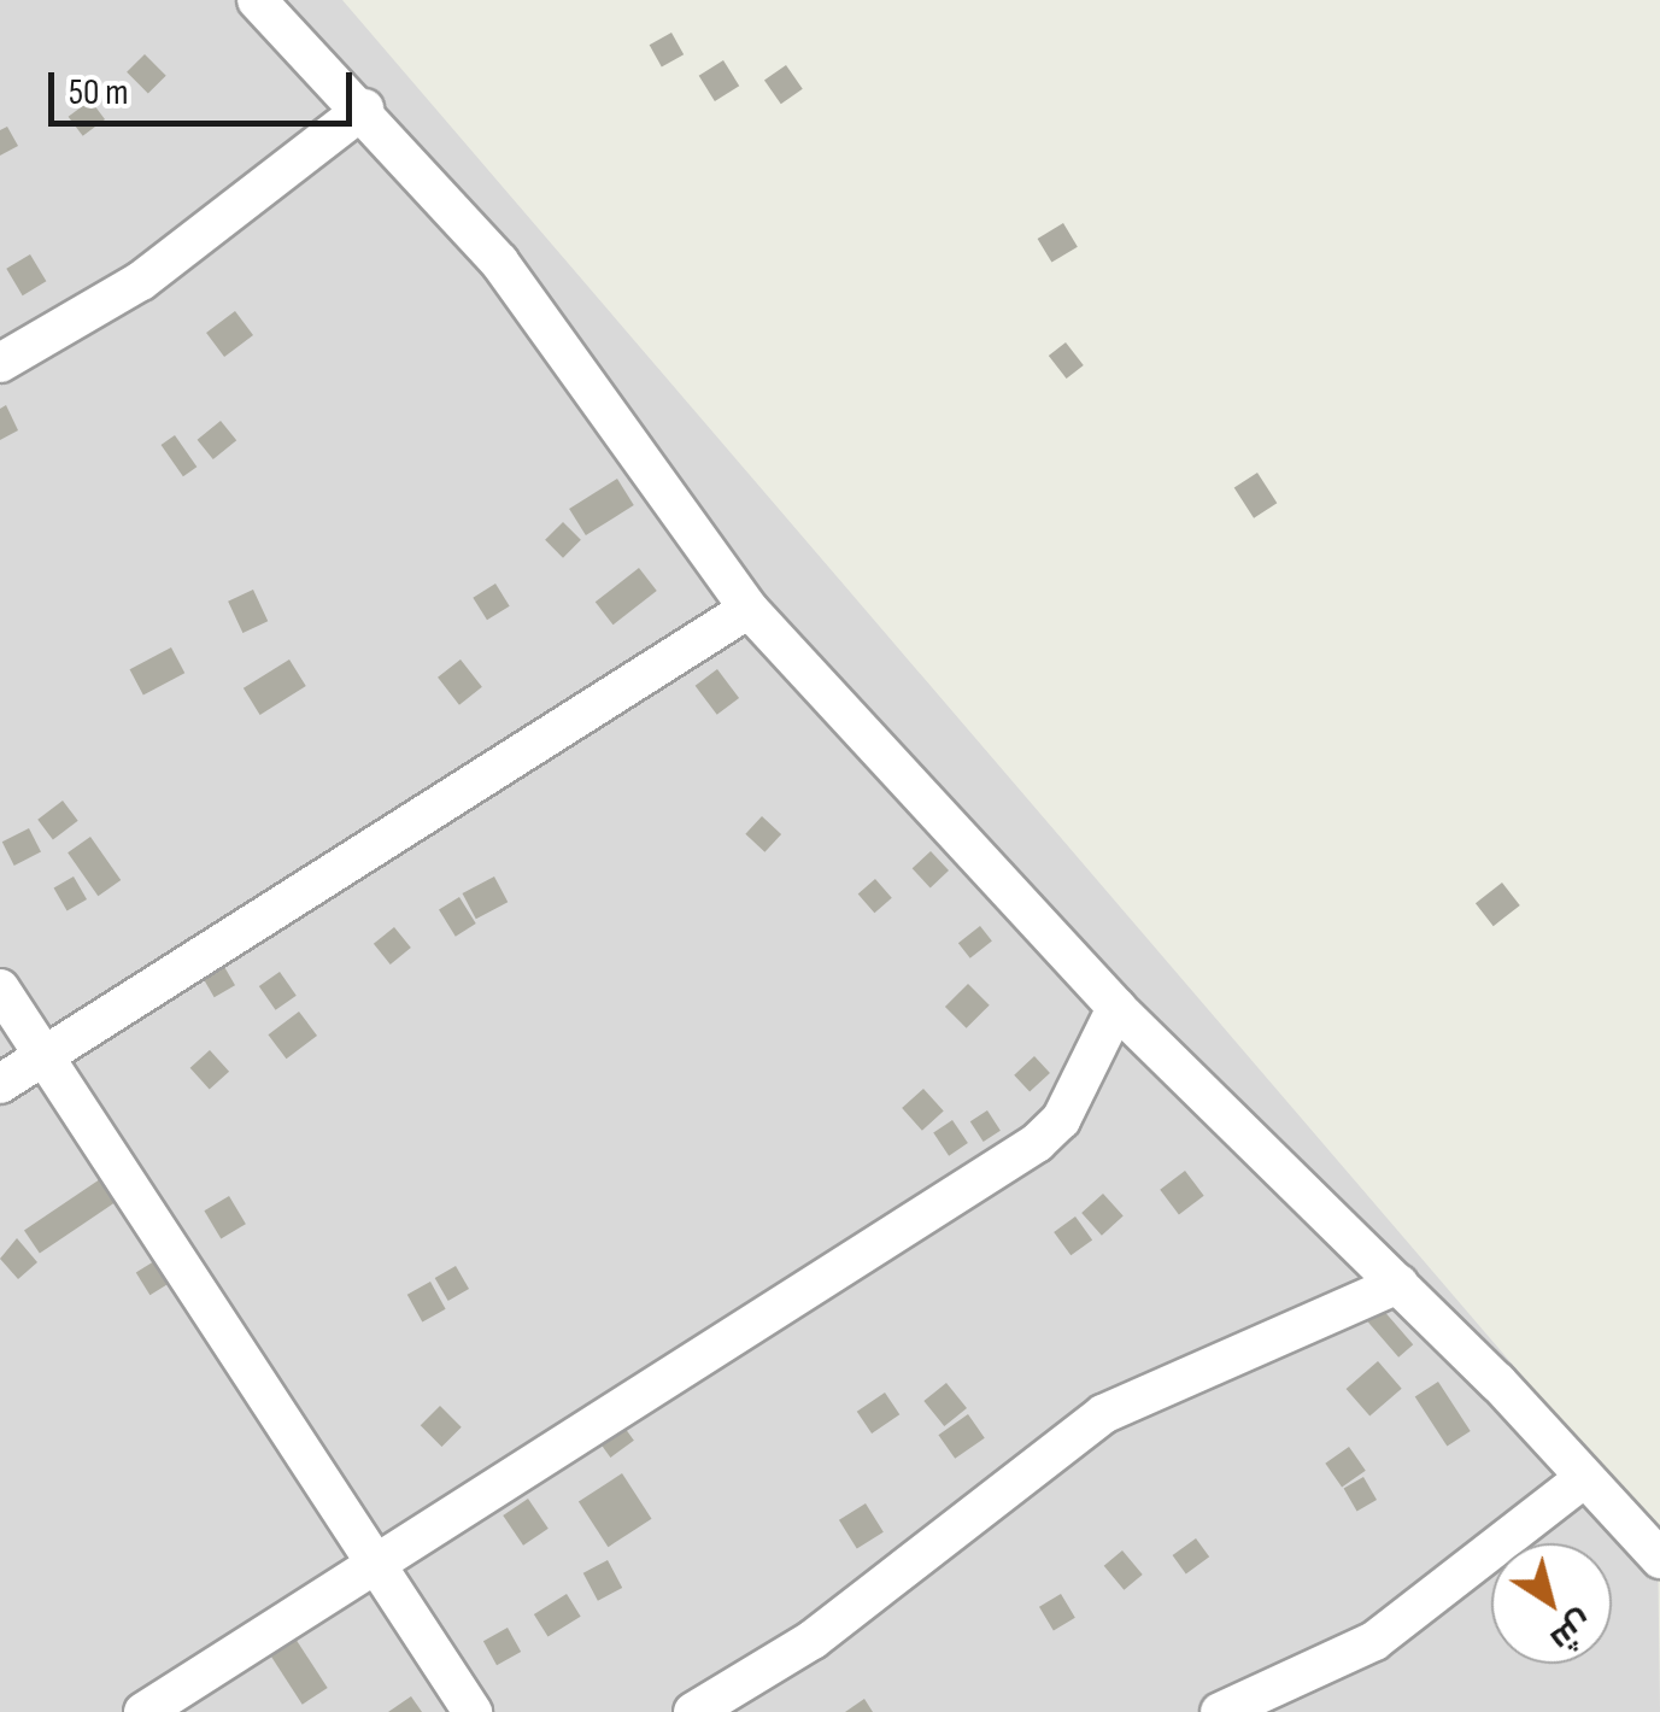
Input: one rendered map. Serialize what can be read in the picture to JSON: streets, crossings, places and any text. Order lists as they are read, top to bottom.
{
  "scale_bar": "50 m",
  "north": "bottom right"
}
